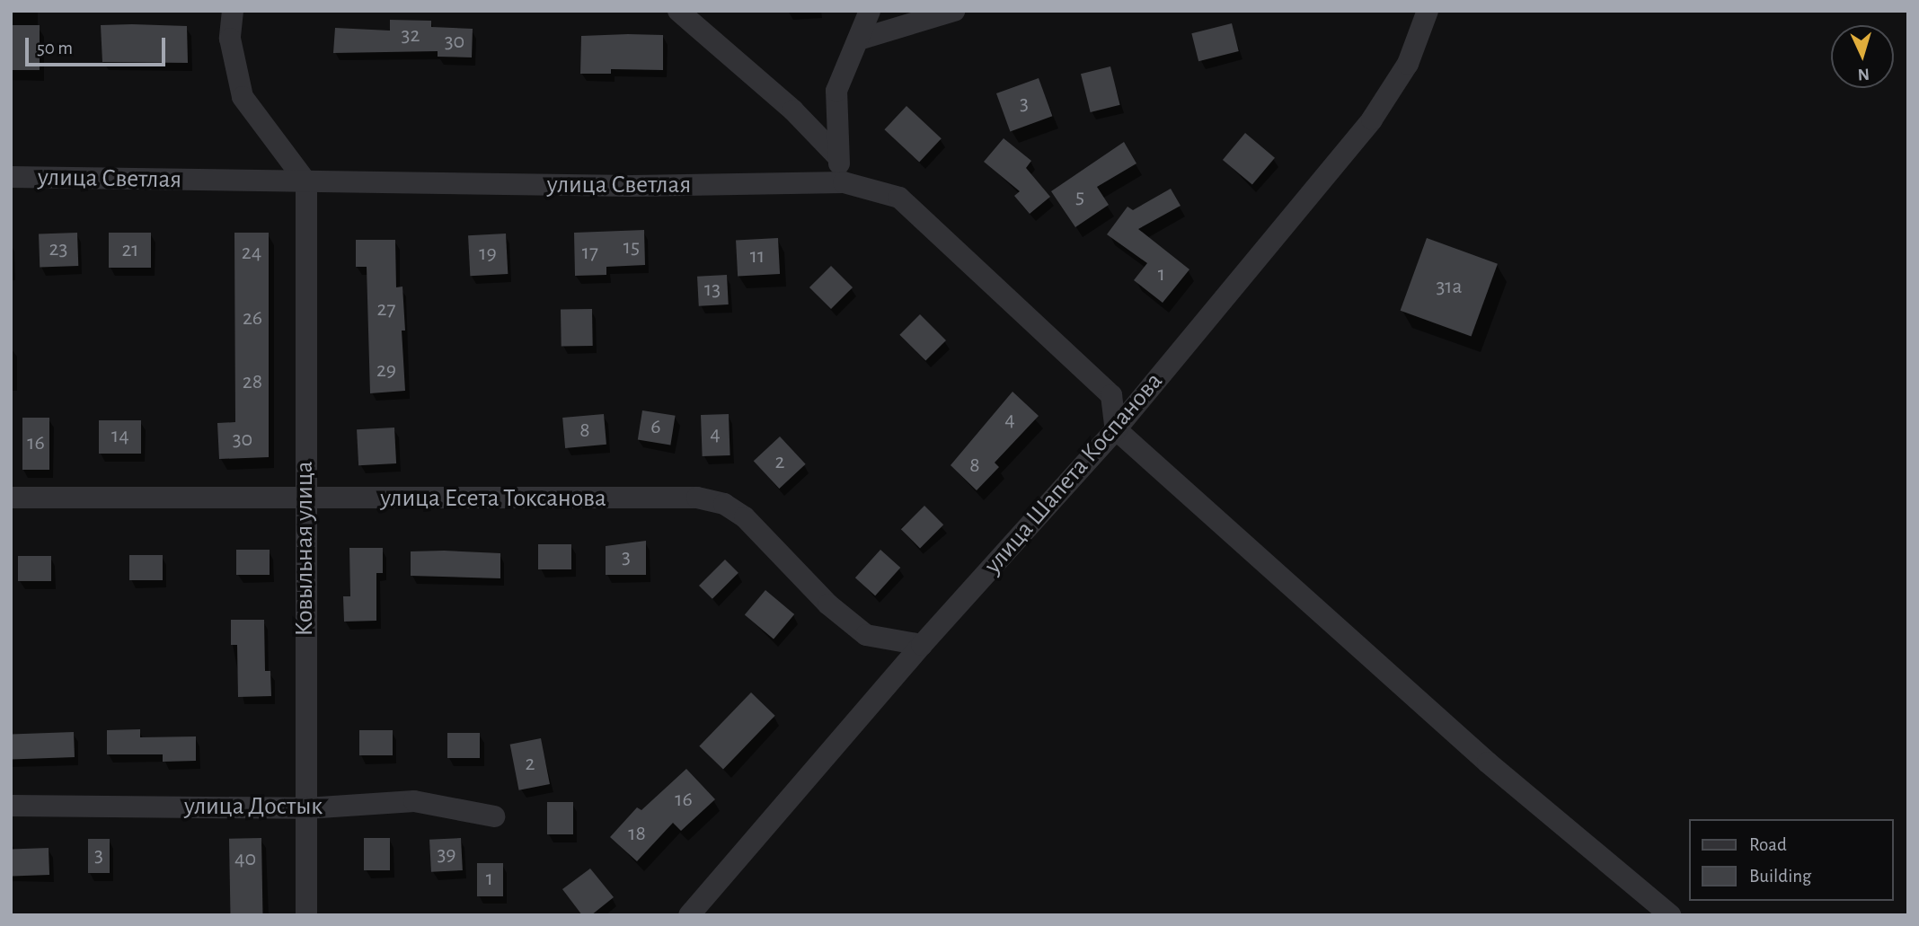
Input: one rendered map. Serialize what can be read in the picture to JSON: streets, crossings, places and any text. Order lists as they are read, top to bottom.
{
  "streets": {
    "street": [
      "улица Светлая",
      "улица Шапета Коспанова",
      "улица Есета Токсанова",
      "Ковыльная улица",
      "улица Достык"
    ]
  },
  "crossings": [
    ["улица Светлая", "улица Шапета Коспанова"],
    ["улица Светлая", "Ковыльная улица"],
    ["улица Шапета Коспанова", "улица Есета Токсанова"],
    ["улица Есета Токсанова", "Ковыльная улица"],
    ["Ковыльная улица", "улица Достык"]
  ],
  "house_numbers": [
    "32",
    "30",
    "3",
    "5",
    "15",
    "23",
    "21",
    "24",
    "17",
    "19",
    "11",
    "1",
    "31а",
    "13",
    "27",
    "26",
    "29",
    "28",
    "4",
    "6",
    "8",
    "4",
    "14",
    "30",
    "16",
    "2",
    "8",
    "3",
    "2",
    "16",
    "18",
    "39",
    "3",
    "40",
    "1"
  ],
  "legend": ["Road", "Building"],
  "scale_bar": "50 m",
  "north": "bottom"
}
